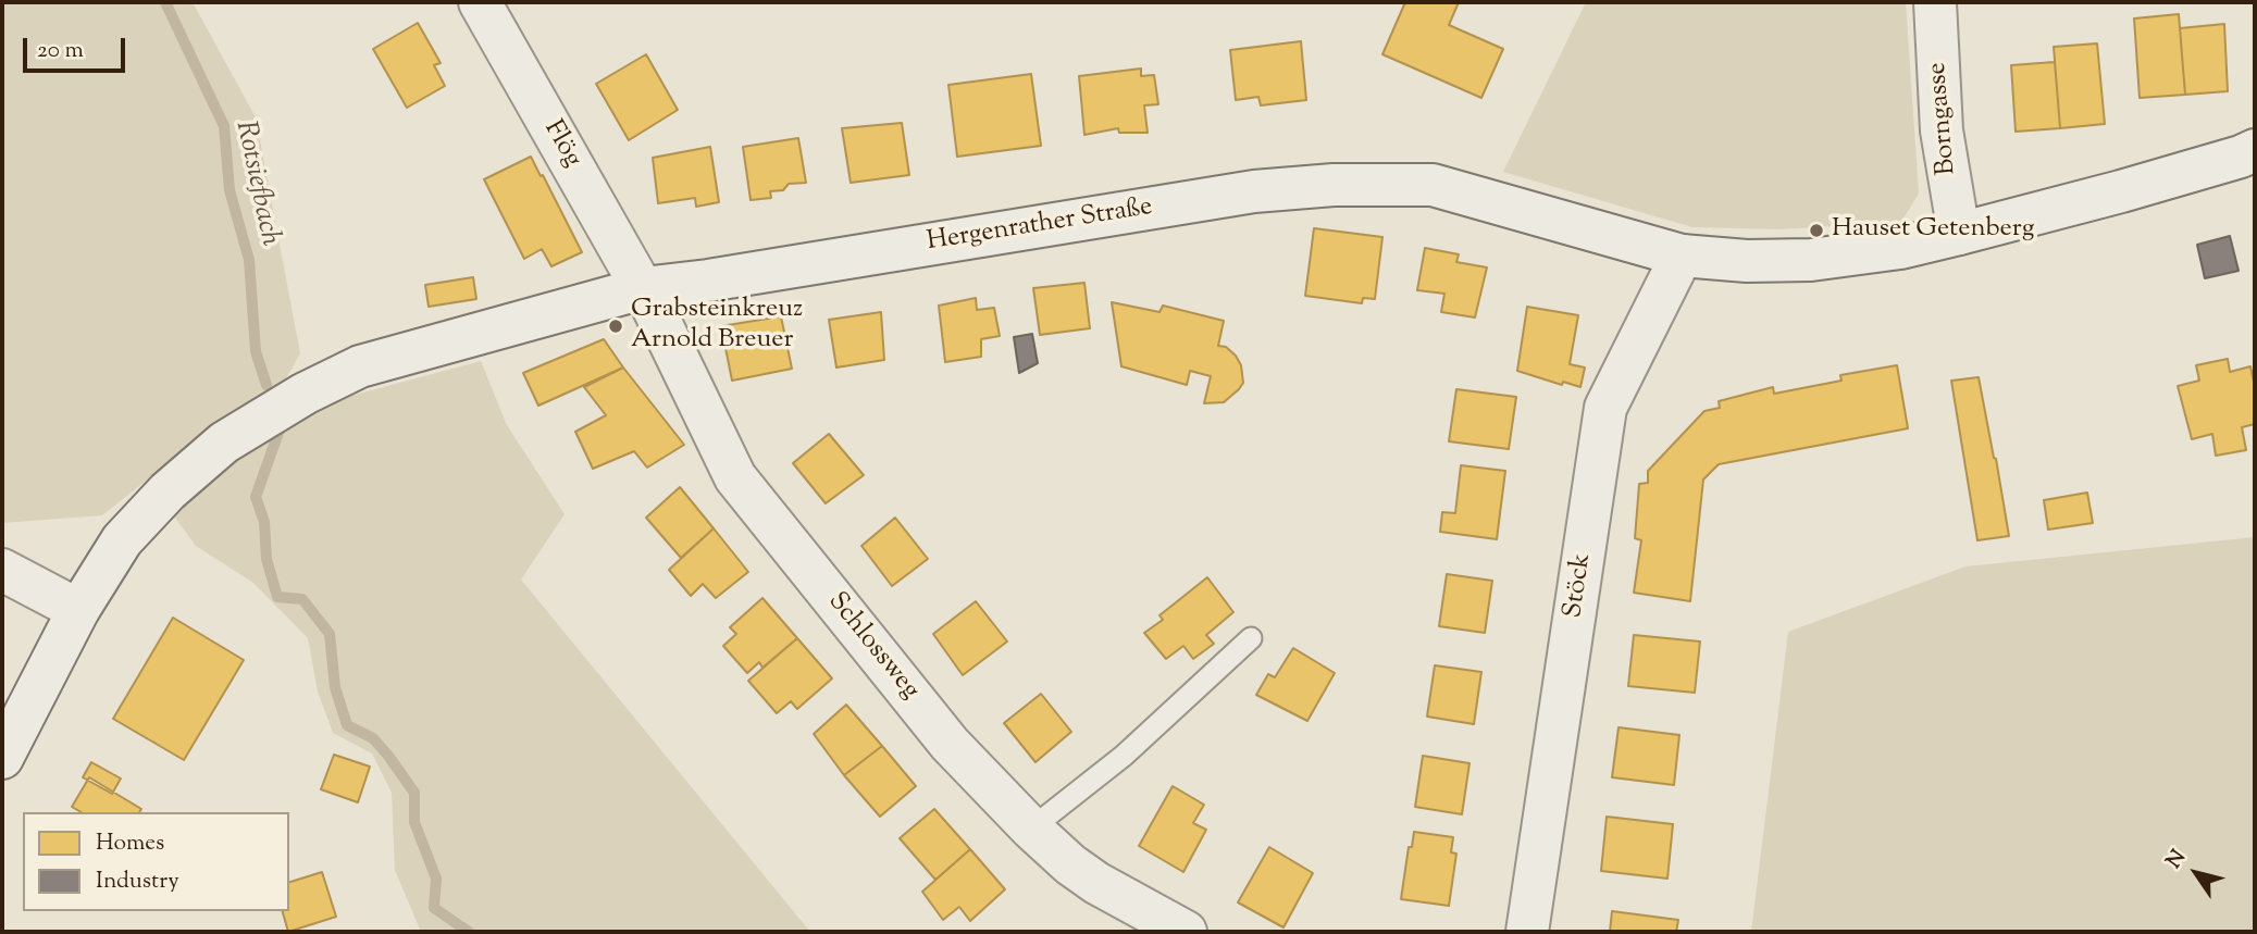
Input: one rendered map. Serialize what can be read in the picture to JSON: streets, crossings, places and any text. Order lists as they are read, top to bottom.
{
  "streets": {
    "street": [
      "Borngasse",
      "Flög",
      "Hergenrather Straße",
      "Stöck",
      "Schlossweg"
    ]
  },
  "crossings": [
    ["Borngasse", "Hergenrather Straße"],
    ["Flög", "Hergenrather Straße"],
    ["Flög", "Schlossweg"],
    ["Hergenrather Straße", "Stöck"],
    ["Hergenrather Straße", "Schlossweg"]
  ],
  "water": ["Rotsiefbach"],
  "places": ["Hauset Getenberg", "Grabsteinkreuz Arnold Breuer"],
  "legend": ["Homes", "Industry"],
  "scale_bar": "20 m",
  "north": "top left"
}
